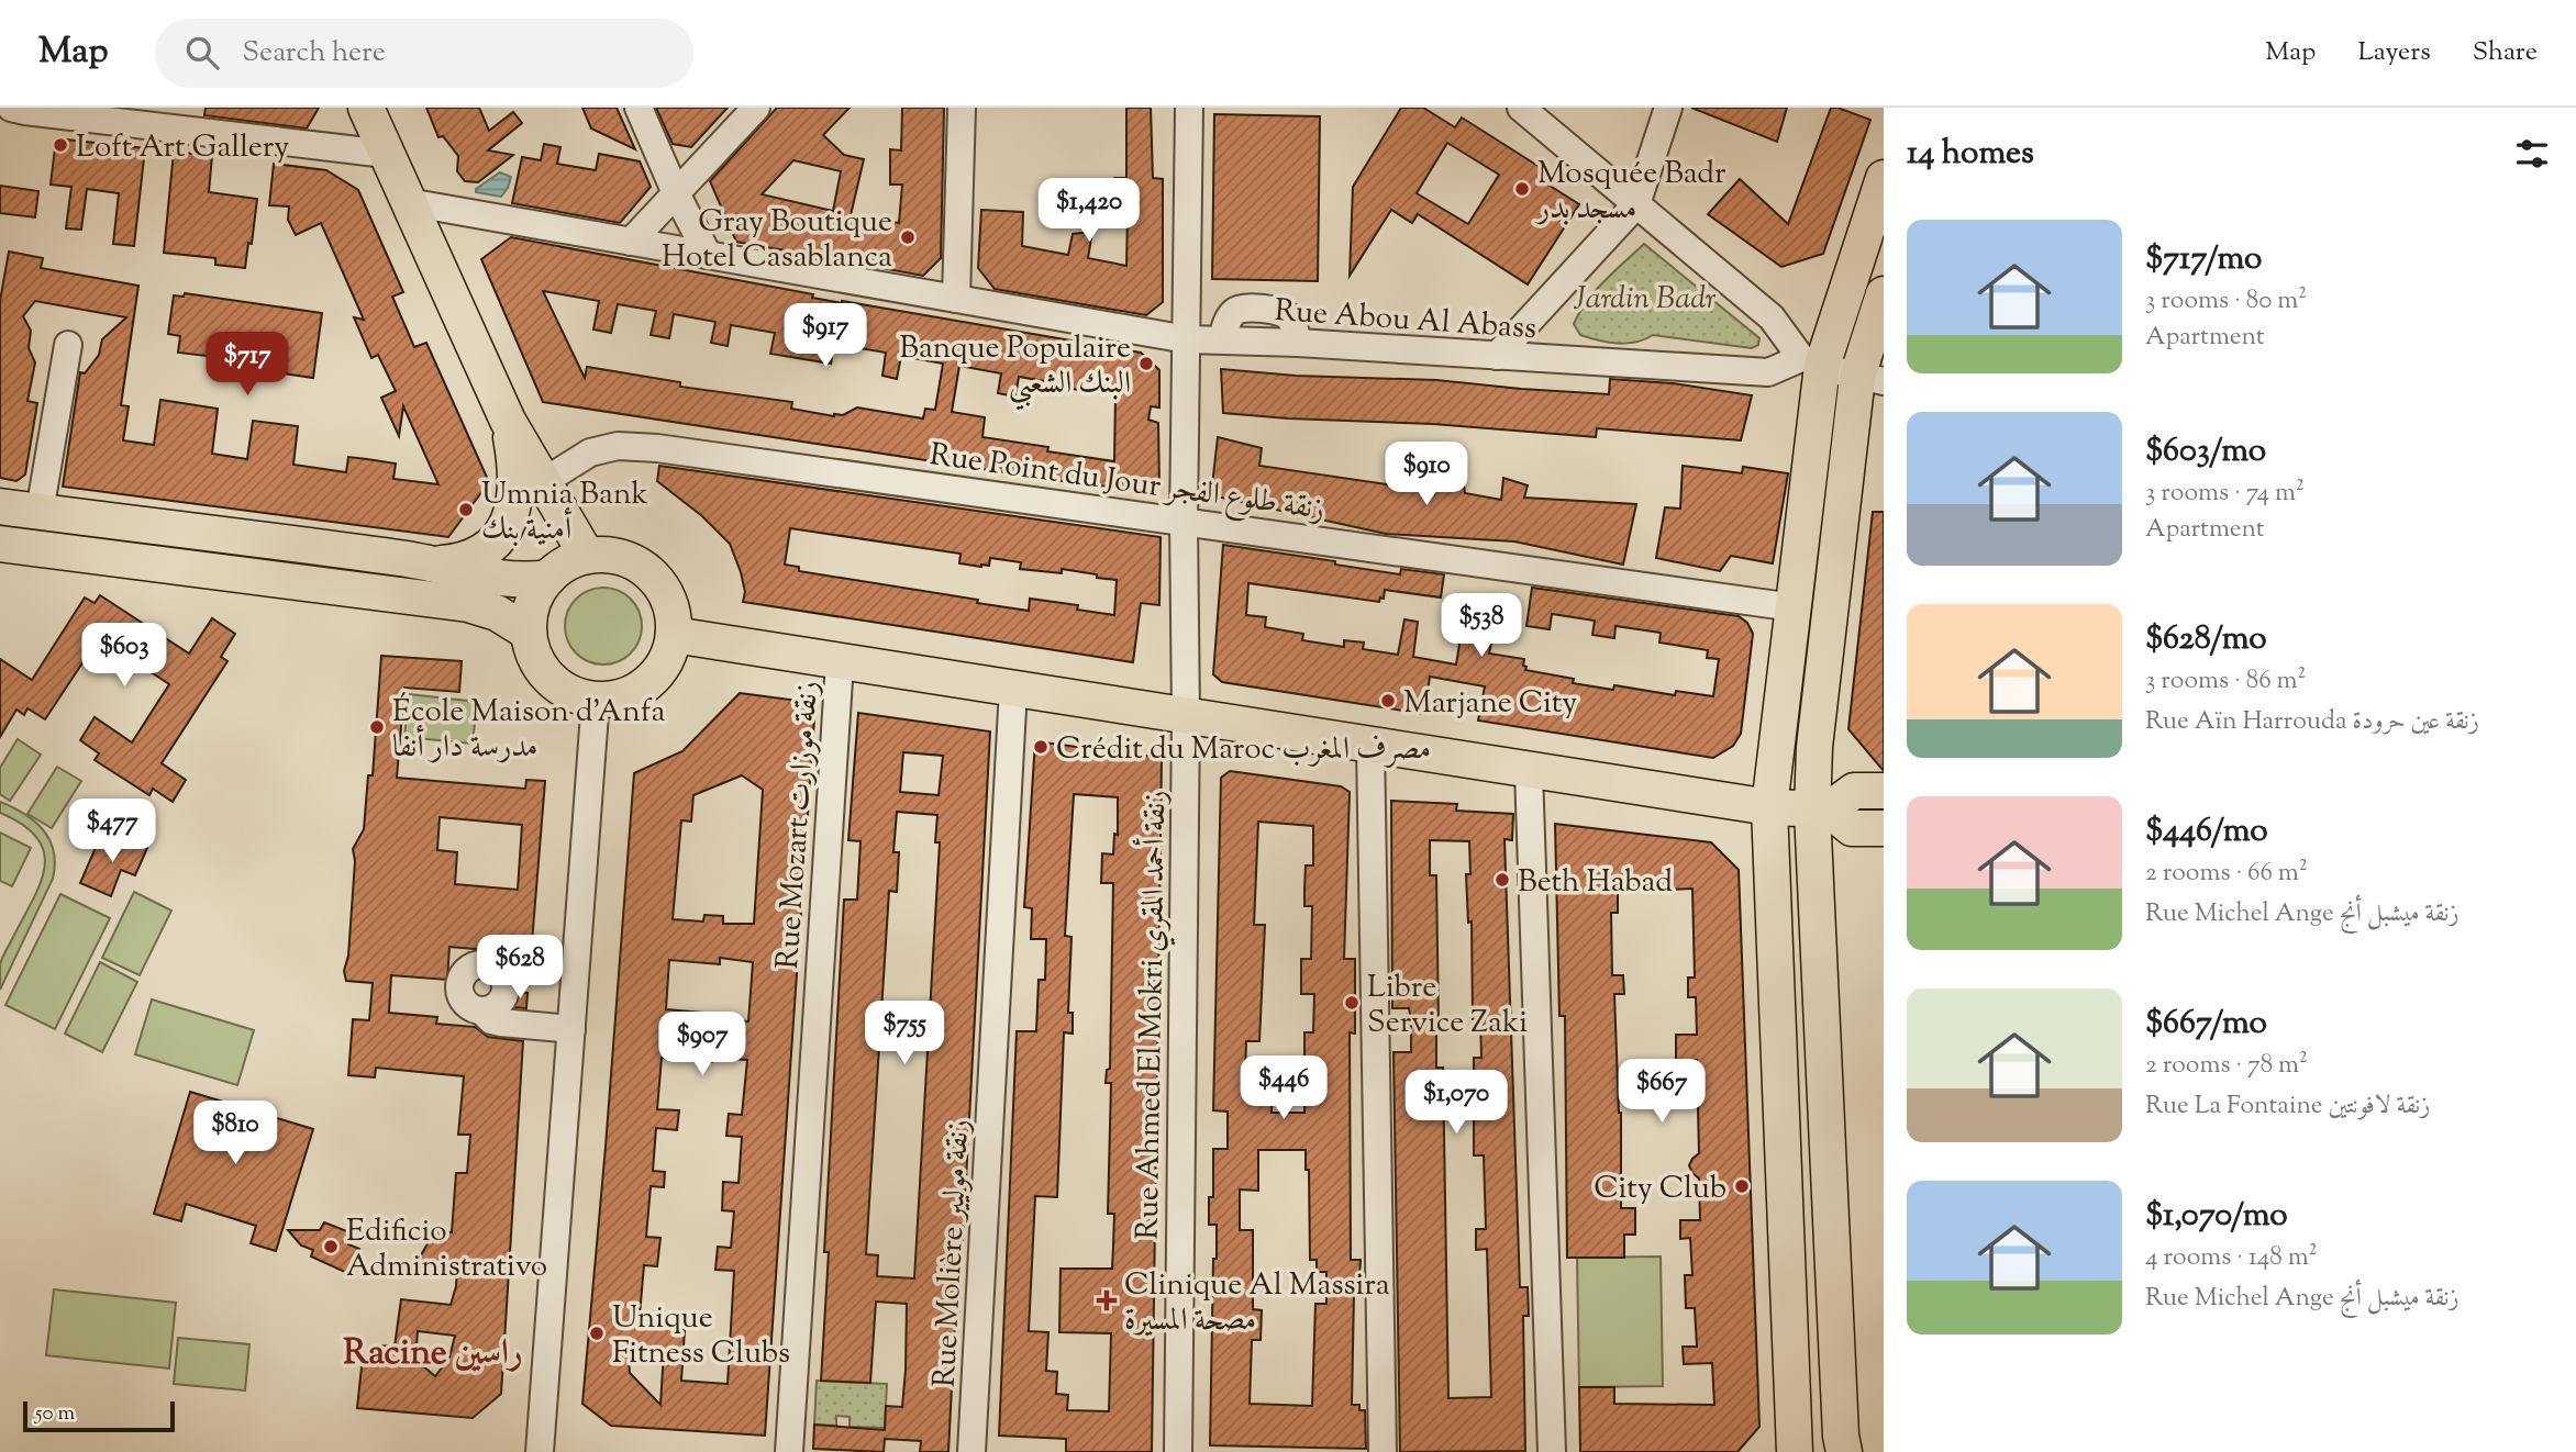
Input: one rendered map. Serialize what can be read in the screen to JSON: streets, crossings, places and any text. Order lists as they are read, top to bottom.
{
  "streets": {
    "street": [
      "Rue Abou Al Abass",
      "Rue Point du Jour زنقة طلوع الفجر",
      "Rue Mozart زنقة موزارت",
      "Rue Ahmed El Mokri زنقة أحمد المقري",
      "Rue Molière زنقة موليير"
    ]
  },
  "crossings": [
    ["Rue Abou Al Abass", "Rue Ahmed El Mokri زنقة أحمد المقري"],
    ["Rue Point du Jour زنقة طلوع الفجر", "Rue Ahmed El Mokri زنقة أحمد المقري"]
  ],
  "districts": ["Racine راسين"],
  "parks": ["Jardin Badr"],
  "places": {
    "other": [
      "Loft Art Gallery",
      "Mosquée Badr مسجد بدر",
      "Gray Boutique Hotel Casablanca",
      "Banque Populaire البنك الشعبي",
      "Umnia Bank أمنية بنك",
      "Marjane City",
      "École Maison d'Anfa مدرسة دار أنفا",
      "Crédit du Maroc مصرف المغرب",
      "Beth Habad",
      "Libre Service Zaki",
      "City Club",
      "Edificio Administrativo",
      "Unique Fitness Clubs"
    ],
    "health": ["Clinique Al Massira مصحة المسيرة"]
  },
  "scale_bar": "50 m",
  "page": {
    "header": "Map",
    "search": "Search here",
    "nav": ["Map", "Layers", "Share"],
    "heading": "14 homes",
    "price": [
      "$1,420",
      "$917",
      "$717",
      "$910",
      "$538",
      "$603",
      "$477",
      "$628",
      "$755",
      "$907",
      "$446",
      "$667",
      "$1,070",
      "$810"
    ],
    "list": [
      {
        "name": "$717/mo",
        "note": "3 rooms · 80 m² · Apartment"
      },
      {
        "name": "$603/mo",
        "note": "3 rooms · 74 m² · Apartment"
      },
      {
        "name": "$628/mo",
        "note": "3 rooms · 86 m² · Rue Aïn Harrouda زنقة عين حرودة"
      },
      {
        "name": "$446/mo",
        "note": "2 rooms · 66 m² · Rue Michel Ange زنقة ميشبل أنج"
      },
      {
        "name": "$667/mo",
        "note": "2 rooms · 78 m² · Rue La Fontaine زنقة لافونتين"
      },
      {
        "name": "$1,070/mo",
        "note": "4 rooms · 148 m² · Rue Michel Ange زنقة ميشبل أنج"
      }
    ],
    "scale": "50 m"
  }
}
